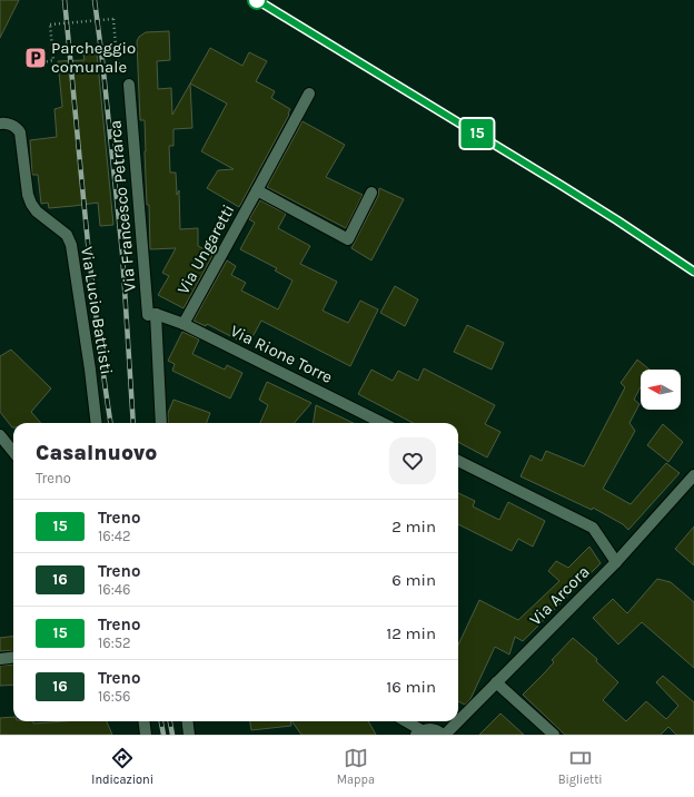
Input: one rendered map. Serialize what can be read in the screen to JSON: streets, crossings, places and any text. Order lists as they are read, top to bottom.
{
  "streets": {
    "street": [
      "Via Francesco Petrarca",
      "Via Ungaretti",
      "Via Lucio Battisti",
      "Via Rione Torre",
      "Via Arcora"
    ]
  },
  "crossings": [
    ["Via Francesco Petrarca", "Via Rione Torre"],
    ["Via Ungaretti", "Via Rione Torre"]
  ],
  "places": {
    "parking": ["Parcheggio comunale"]
  },
  "north": "left",
  "page": {
    "on_map": "15",
    "heading": ["Casalnuovo", "Treno"],
    "list": [
      {
        "mark": "15",
        "name": "Treno",
        "note": "16:42",
        "value": "2 min"
      },
      {
        "mark": "16",
        "name": "Treno",
        "note": "16:46",
        "value": "6 min"
      },
      {
        "mark": "15",
        "name": "Treno",
        "note": "16:52",
        "value": "12 min"
      },
      {
        "mark": "16",
        "name": "Treno",
        "note": "16:56",
        "value": "16 min"
      }
    ],
    "tabs": ["Indicazioni", "Mappa", "Biglietti"]
  }
}
